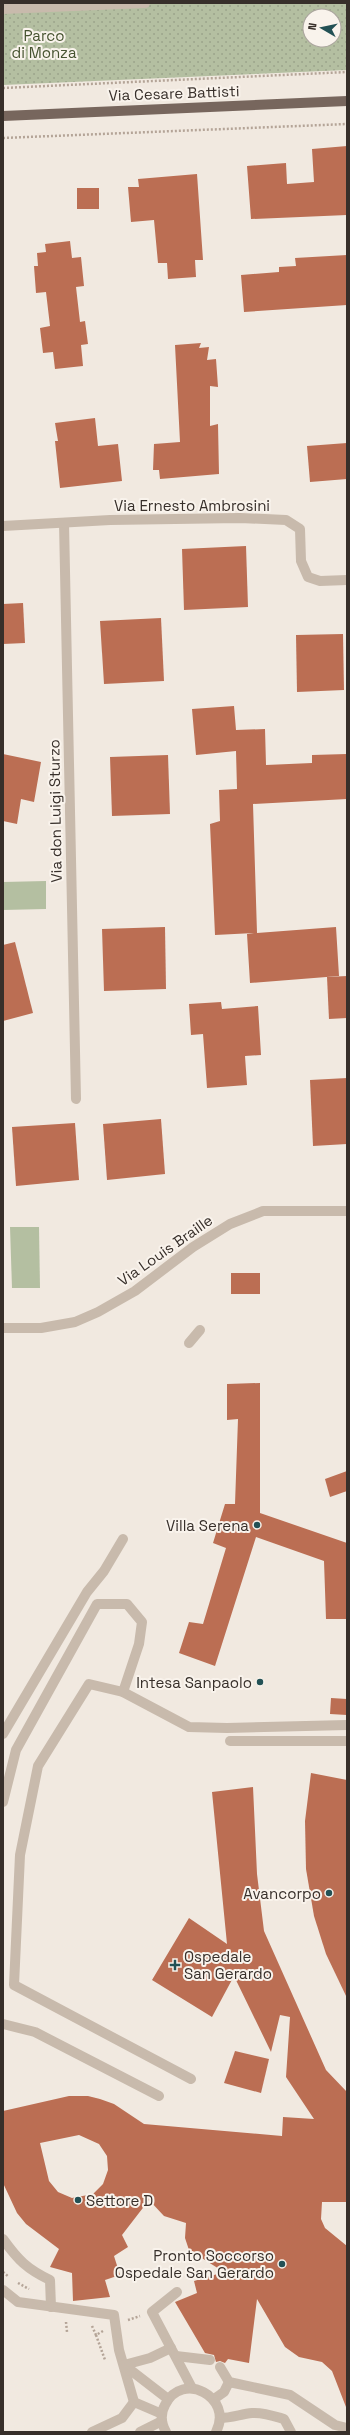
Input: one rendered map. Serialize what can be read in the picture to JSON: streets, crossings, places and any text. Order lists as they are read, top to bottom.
{
  "streets": {
    "main road": ["Via Cesare Battisti"],
    "street": ["Via Ernesto Ambrosini", "Via don Luigi Sturzo", "Via Louis Braille"]
  },
  "crossings": [
    ["Via Ernesto Ambrosini", "Via don Luigi Sturzo"]
  ],
  "parks": ["Parco di Monza"],
  "places": {
    "other": [
      "Villa Serena",
      "Intesa Sanpaolo",
      "Avancorpo",
      "Settore D",
      "Pronto Soccorso Ospedale San Gerardo"
    ],
    "health": ["Ospedale San Gerardo"]
  },
  "north": "left"
}
